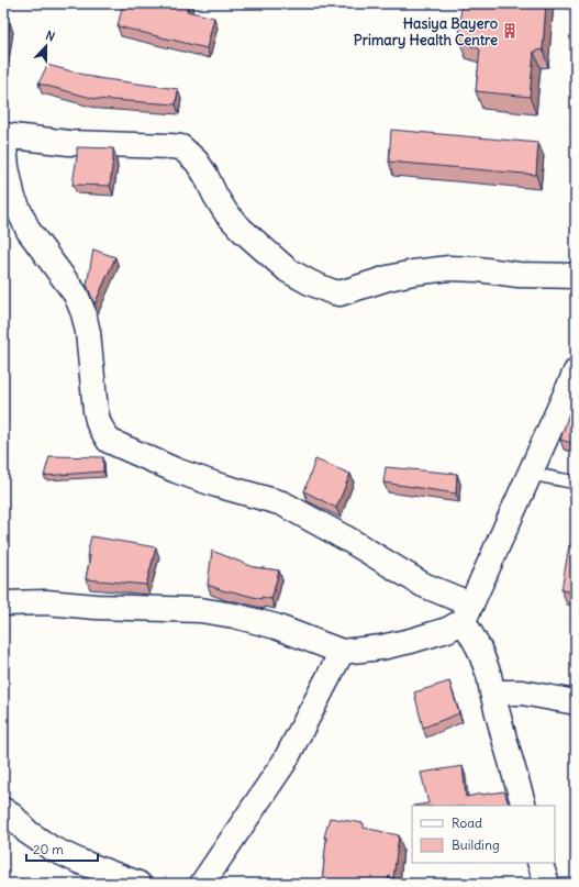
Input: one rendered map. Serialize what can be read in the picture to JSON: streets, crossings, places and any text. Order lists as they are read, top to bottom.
{
  "places": {
    "building": ["Hasiya Bayero Primary Health Centre"]
  },
  "legend": ["Road", "Building"],
  "scale_bar": "20 m",
  "north": "top"
}
